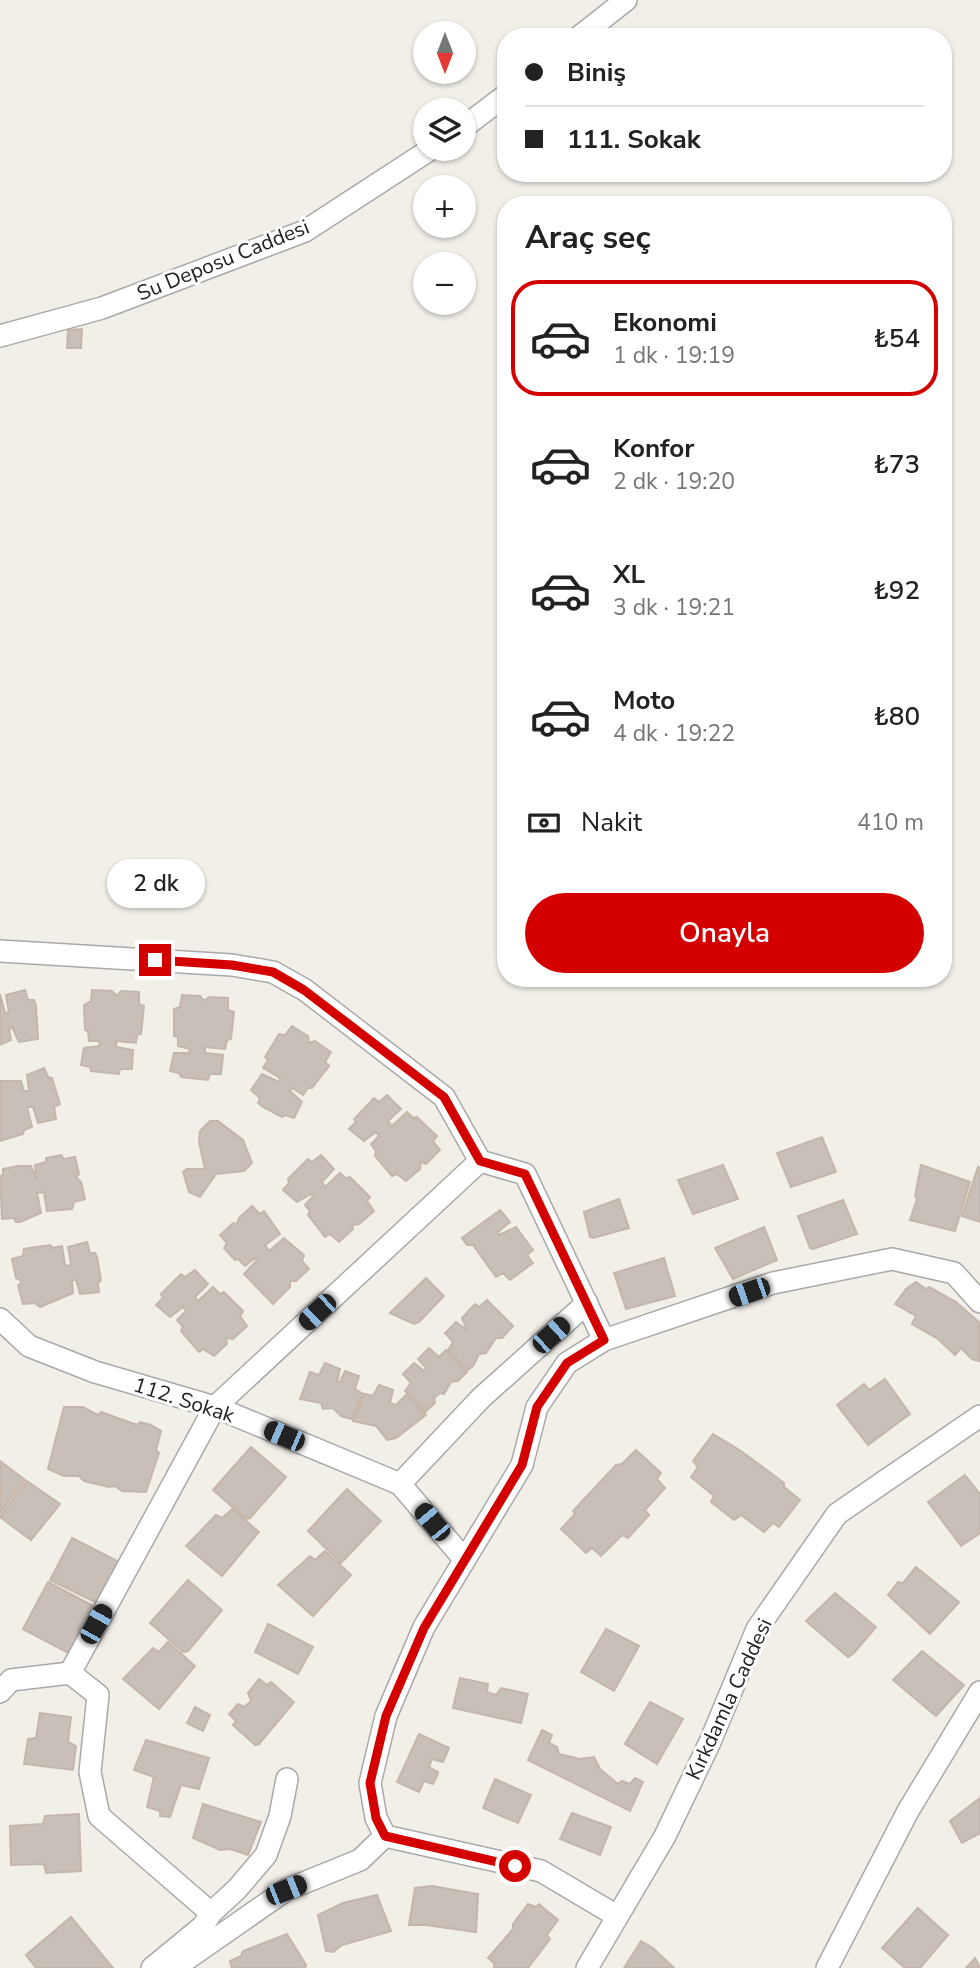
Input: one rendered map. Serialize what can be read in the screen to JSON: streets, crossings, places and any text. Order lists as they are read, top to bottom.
{
  "streets": {
    "street": ["Su Deposu Caddesi", "112. Sokak", "Kırkdamla Caddesi"]
  },
  "north": "bottom",
  "page": {
    "map_buttons": ["+", "−"],
    "banner": ["Biniş", "111. Sokak"],
    "heading": "Araç seç",
    "list": [
      {
        "name": "Ekonomi",
        "note": "1 dk · 19:19",
        "value": "₺54"
      },
      {
        "name": "Konfor",
        "note": "2 dk · 19:20",
        "value": "₺73"
      },
      {
        "name": "XL",
        "note": "3 dk · 19:21",
        "value": "₺92"
      },
      {
        "name": "Moto",
        "note": "4 dk · 19:22",
        "value": "₺80"
      }
    ],
    "pay": ["Nakit", "410 m"],
    "bubble": "2 dk",
    "buttons": "Onayla"
  }
}
